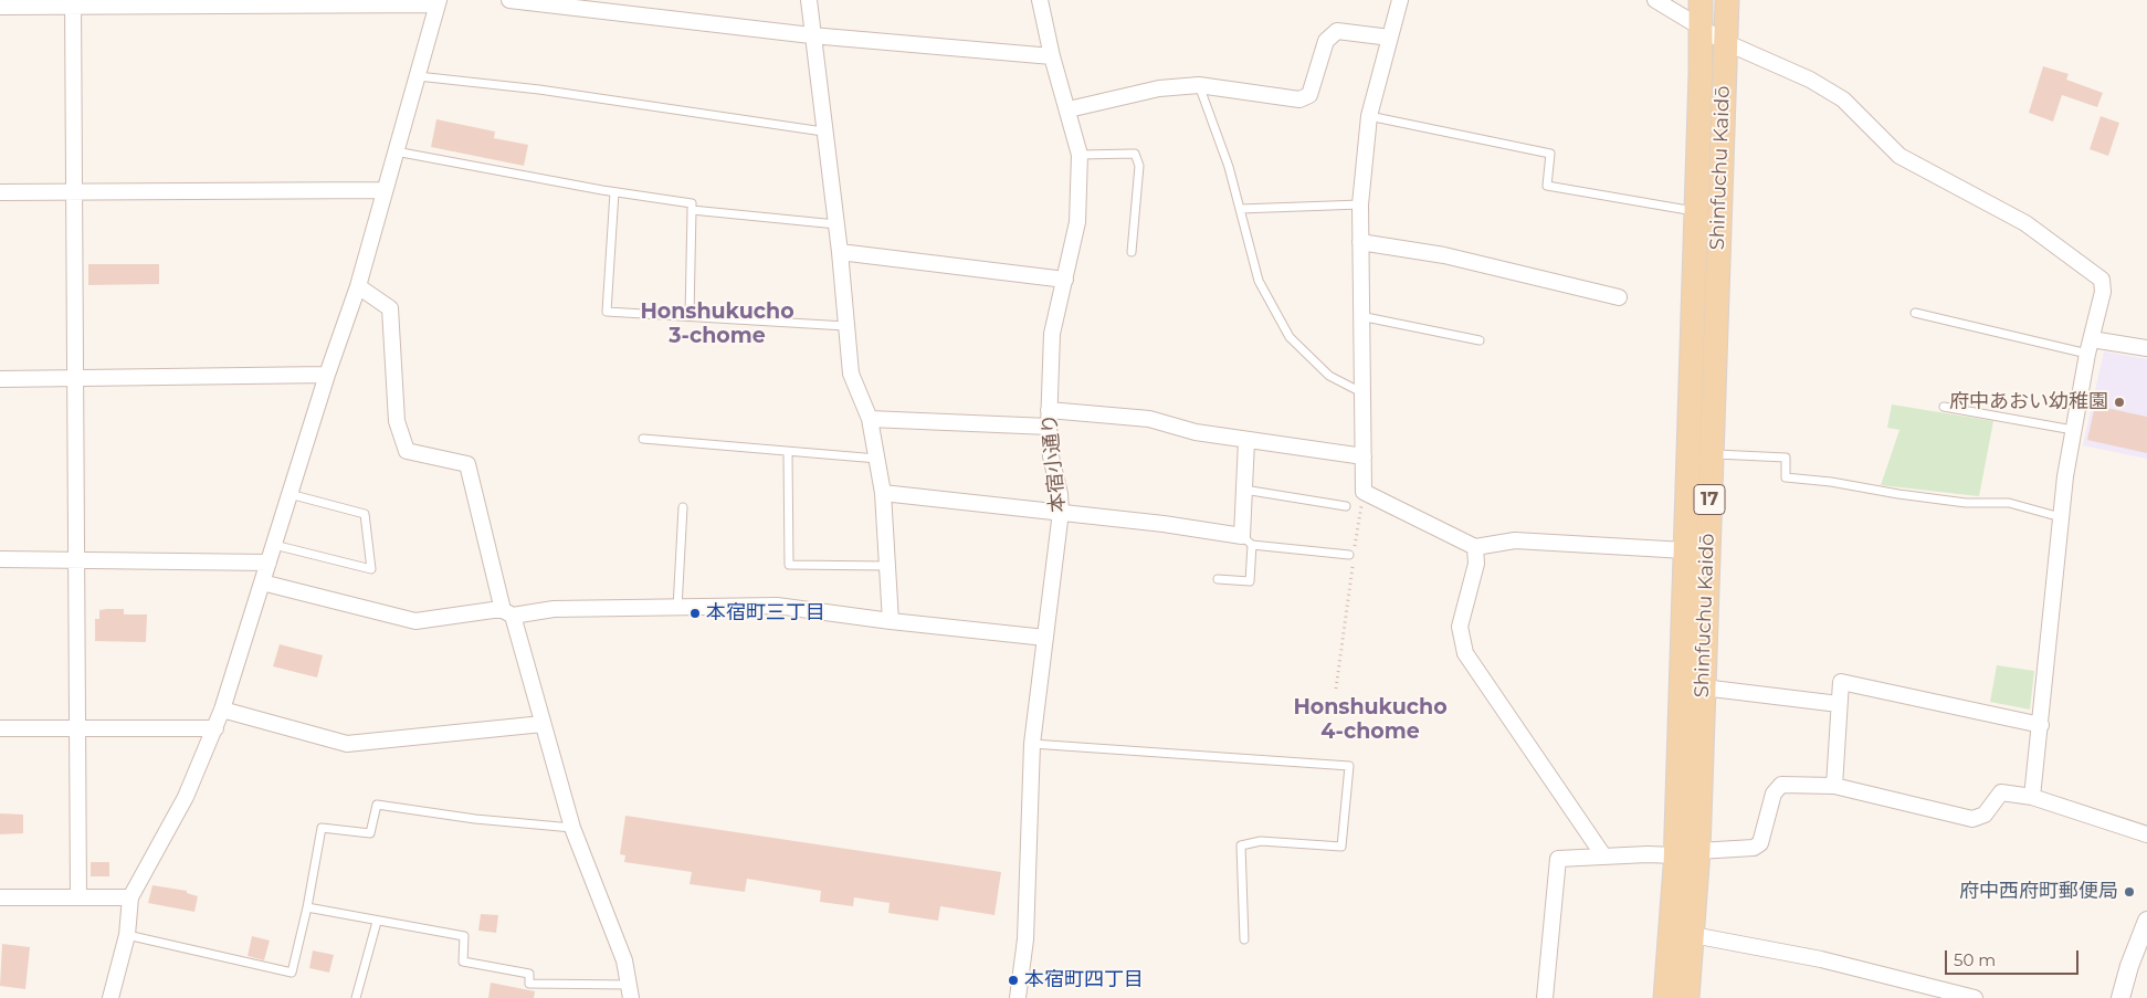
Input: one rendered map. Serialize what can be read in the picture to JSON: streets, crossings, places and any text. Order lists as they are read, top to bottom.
{
  "streets": {
    "main road": ["Shinfuchu Kaidō", "17"],
    "street": ["本宿小通り"]
  },
  "districts": ["Honshukucho 3-chome", "Honshukucho 4-chome"],
  "places": [
    "府中あおい幼稚園",
    "本宿町三丁目",
    "府中西府町郵便局",
    "本宿町四丁目"
  ],
  "scale_bar": "50 m"
}
